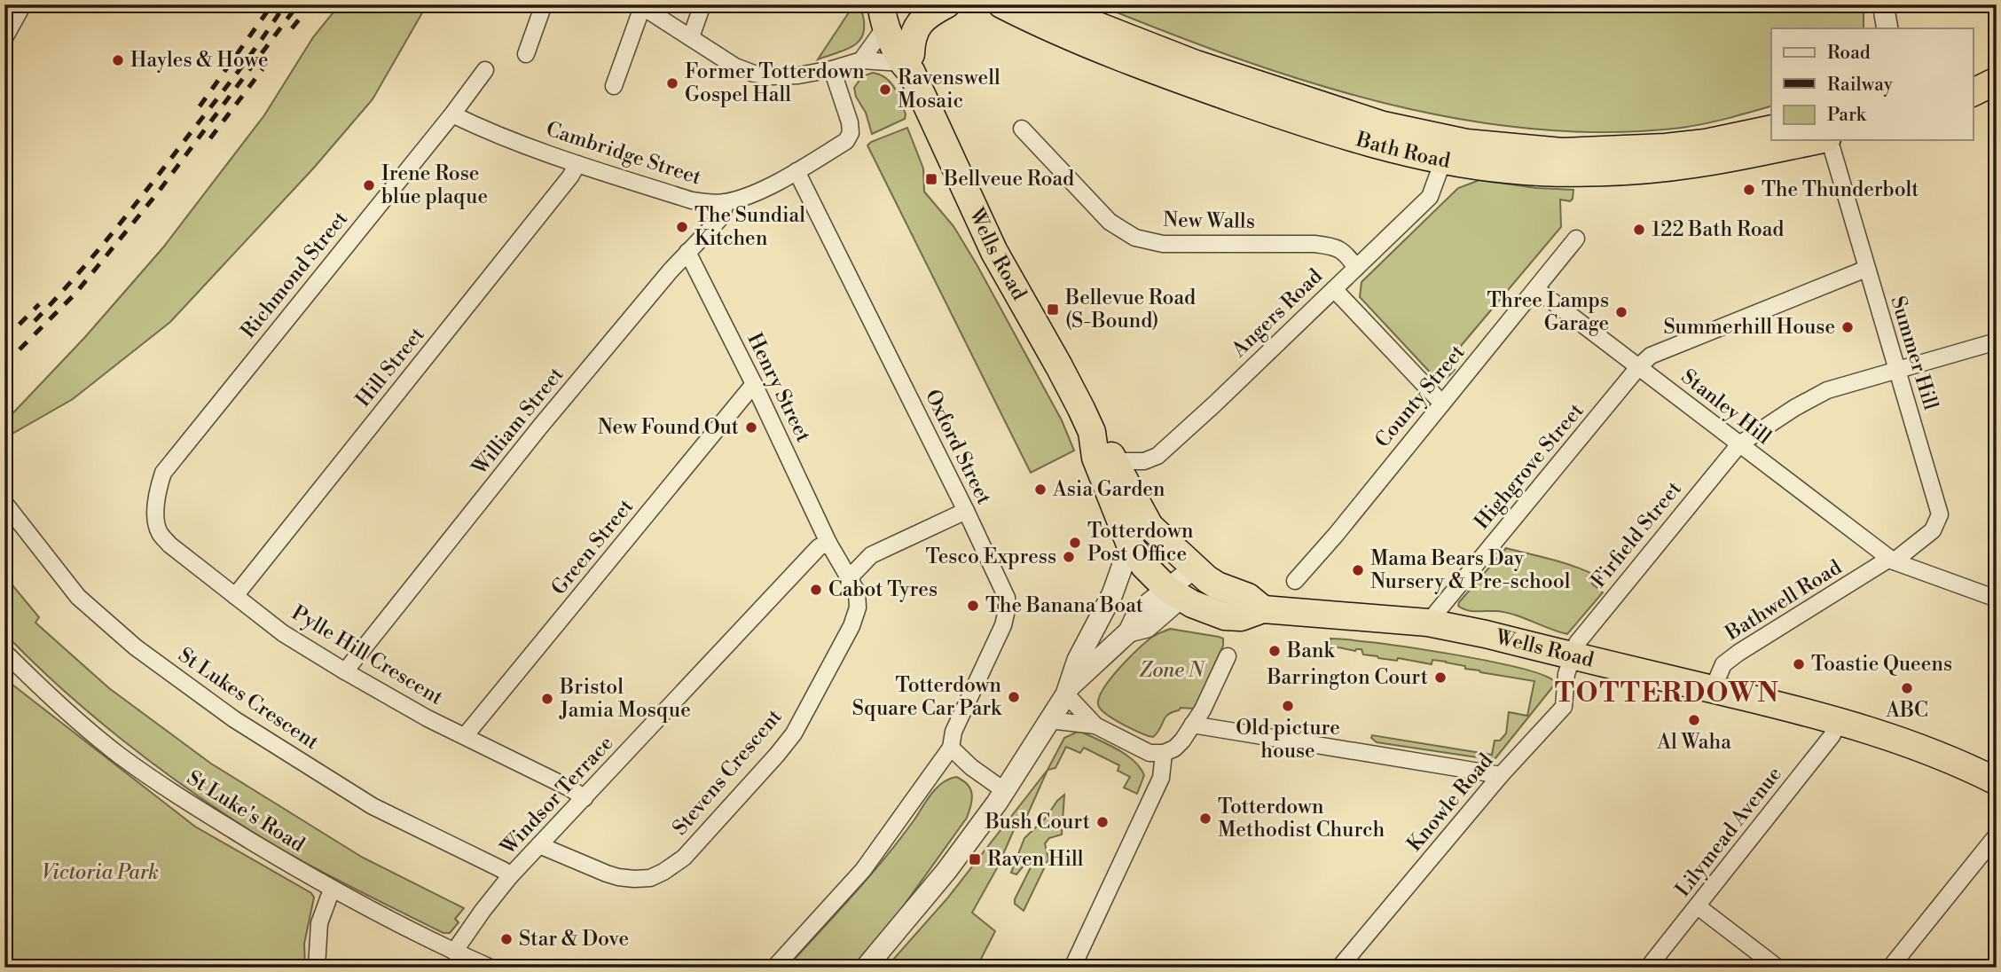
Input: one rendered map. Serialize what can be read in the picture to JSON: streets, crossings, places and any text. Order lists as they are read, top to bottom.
{
  "streets": {
    "highway": ["Bath Road", "Wells Road"],
    "street": [
      "Cambridge Street",
      "New Walls",
      "Richmond Street",
      "Angers Road",
      "Summer Hill",
      "Hill Street",
      "Henry Street",
      "County Street",
      "Stanley Hill",
      "William Street",
      "Oxford Street",
      "Highgrove Street",
      "Firfield Street",
      "Green Street",
      "Bathwell Road",
      "Pylle Hill Crescent",
      "St Lukes Crescent",
      "Stevens Crescent",
      "Windsor Terrace",
      "Knowle Road",
      "St Luke's Road",
      "Lilymead Avenue"
    ]
  },
  "crossings": [
    ["Bath Road", "Angers Road"],
    ["Cambridge Street", "Richmond Street"],
    ["Cambridge Street", "Hill Street"],
    ["Cambridge Street", "William Street"],
    ["Cambridge Street", "Oxford Street"],
    ["New Walls", "Angers Road"],
    ["Wells Road", "Angers Road"],
    ["Wells Road", "Highgrove Street"],
    ["Wells Road", "Firfield Street"],
    ["Wells Road", "Bathwell Road"],
    ["Wells Road", "Knowle Road"],
    ["Wells Road", "Lilymead Avenue"],
    ["Richmond Street", "Pylle Hill Crescent"],
    ["Summer Hill", "Stanley Hill"],
    ["Summer Hill", "Highgrove Street"],
    ["Summer Hill", "Firfield Street"],
    ["Summer Hill", "Bathwell Road"],
    ["Hill Street", "Pylle Hill Crescent"],
    ["Henry Street", "William Street"],
    ["Henry Street", "Green Street"],
    ["Henry Street", "Stevens Crescent"],
    ["Henry Street", "Windsor Terrace"],
    ["County Street", "Stanley Hill"],
    ["Stanley Hill", "Highgrove Street"],
    ["Stanley Hill", "Firfield Street"],
    ["Stanley Hill", "Bathwell Road"],
    ["William Street", "Pylle Hill Crescent"],
    ["Firfield Street", "Knowle Road"],
    ["Green Street", "Pylle Hill Crescent"],
    ["Pylle Hill Crescent", "Windsor Terrace"],
    ["St Lukes Crescent", "Windsor Terrace"],
    ["Stevens Crescent", "Windsor Terrace"],
    ["Windsor Terrace", "St Luke's Road"]
  ],
  "districts": ["TOTTERDOWN"],
  "parks": ["Zone N", "Victoria Park"],
  "places": {
    "other": [
      "Hayles & Howe",
      "Former Totterdown Gospel Hall",
      "Ravenswell Mosaic",
      "Irene Rose blue plaque",
      "The Thunderbolt",
      "The Sundial Kitchen",
      "122 Bath Road",
      "Three Lamps Garage",
      "Summerhill House",
      "New Found Out",
      "Asia Garden",
      "Totterdown Post Office",
      "Tesco Express",
      "Mama Bears Day Nursery & Pre-school",
      "Cabot Tyres",
      "The Banana Boat",
      "Bank",
      "Toastie Queens",
      "Barrington Court",
      "ABC",
      "Totterdown Square Car Park",
      "Bristol Jamia Mosque",
      "Old picture house",
      "Al Waha",
      "Totterdown Methodist Church",
      "Bush Court",
      "Star & Dove"
    ],
    "transit": ["Bellveue Road", "Bellevue Road (S-Bound)", "Raven Hill"]
  },
  "legend": ["Road", "Railway", "Park"]
}
